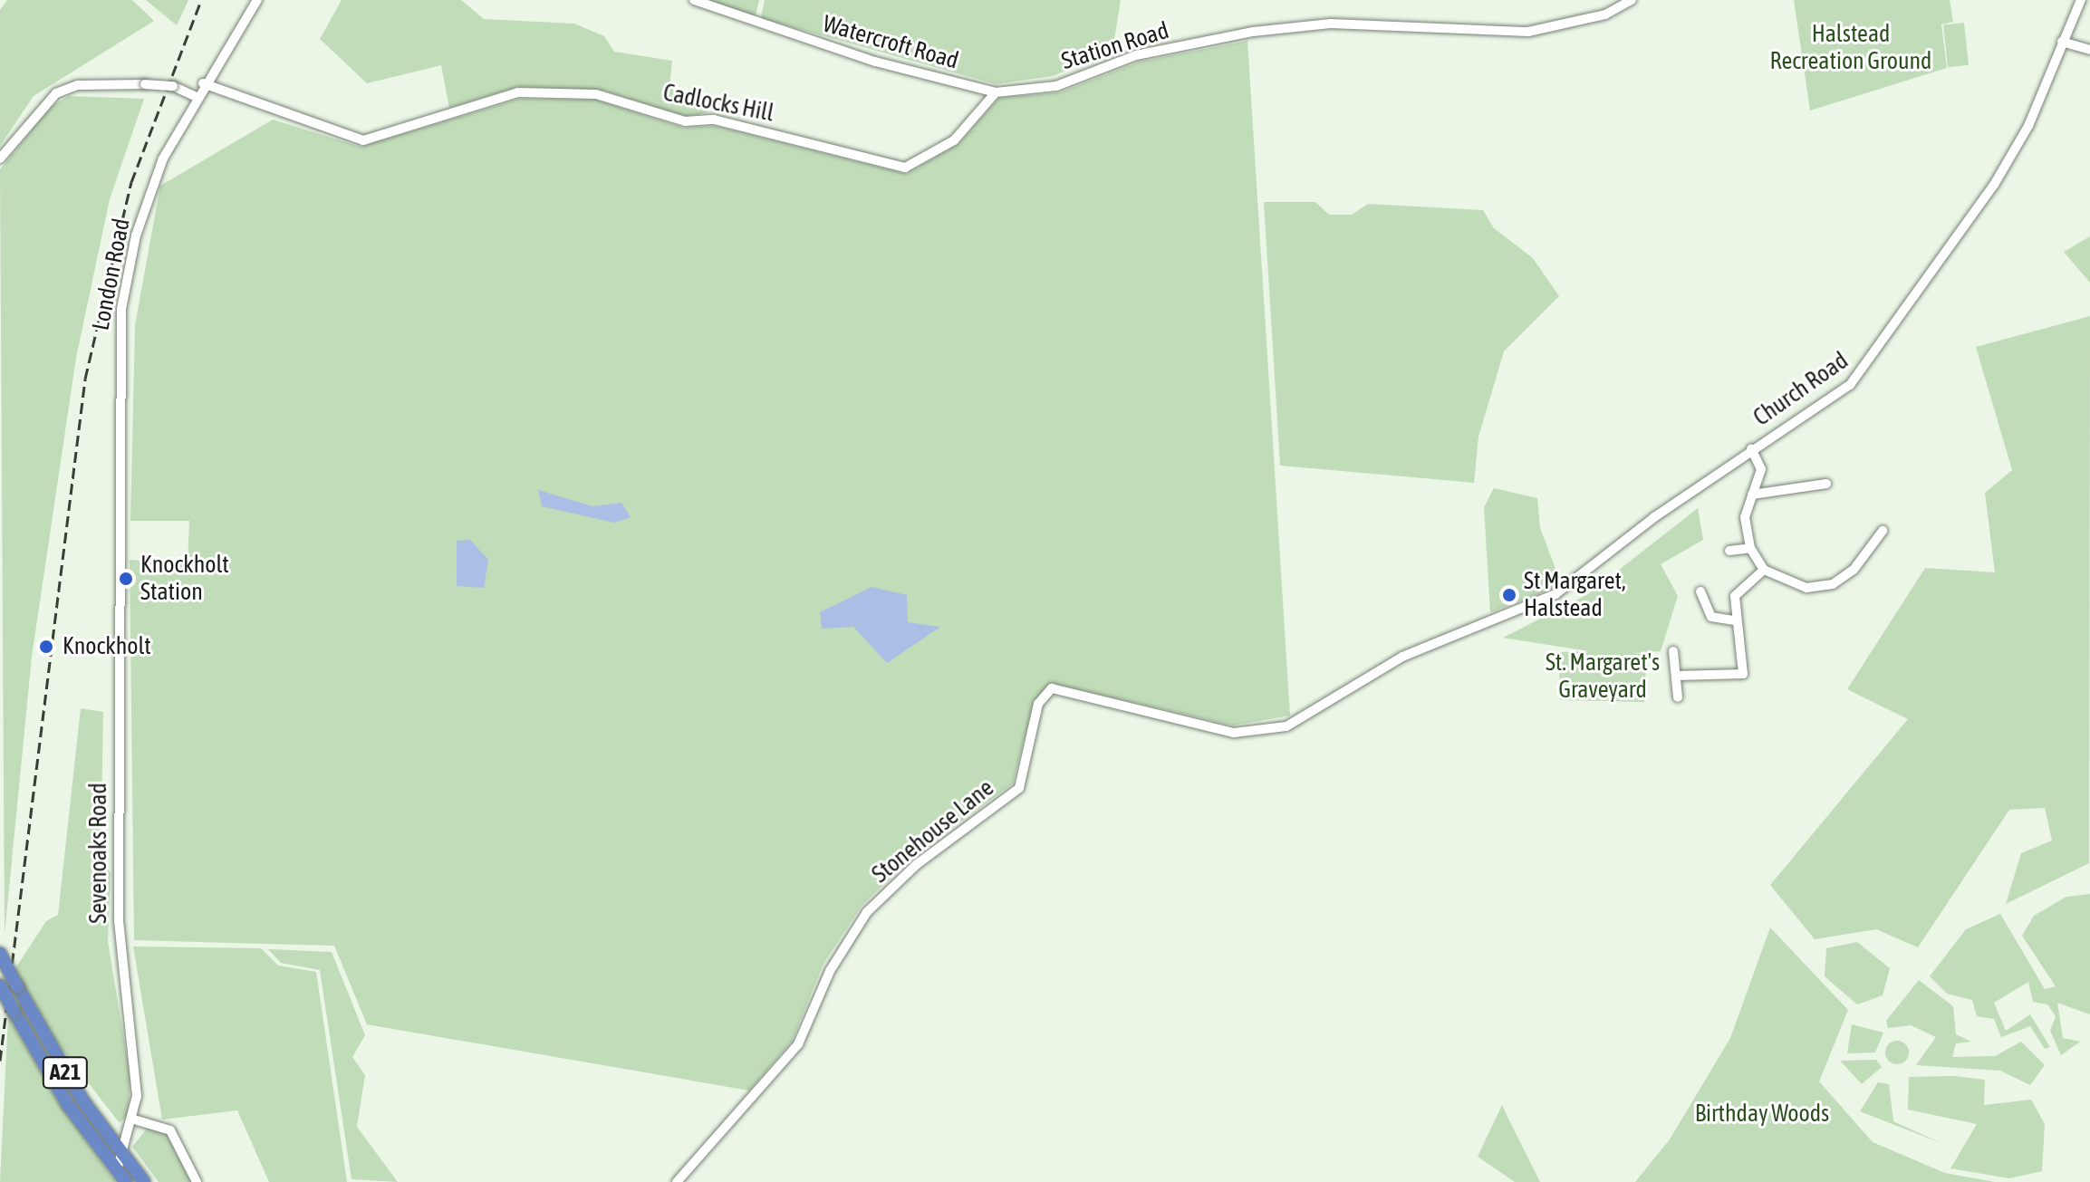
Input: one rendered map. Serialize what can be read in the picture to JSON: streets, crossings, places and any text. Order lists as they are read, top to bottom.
{
  "streets": {
    "highway": ["A21"],
    "street": [
      "Watercroft Road",
      "Station Road",
      "Cadlocks Hill",
      "London Road",
      "Church Road",
      "Stonehouse Lane",
      "Sevenoaks Road"
    ]
  },
  "crossings": [
    ["Watercroft Road", "Station Road"],
    ["Watercroft Road", "Cadlocks Hill"],
    ["Station Road", "Cadlocks Hill"],
    ["Cadlocks Hill", "London Road"],
    ["London Road", "Sevenoaks Road"],
    ["Church Road", "Stonehouse Lane"],
    ["Sevenoaks Road", "A21"]
  ],
  "parks": ["Halstead Recreation Ground", "St. Margaret's Graveyard", "Birthday Woods"],
  "places": ["Knockholt Station", "St Margaret, Halstead", "Knockholt"]
}
